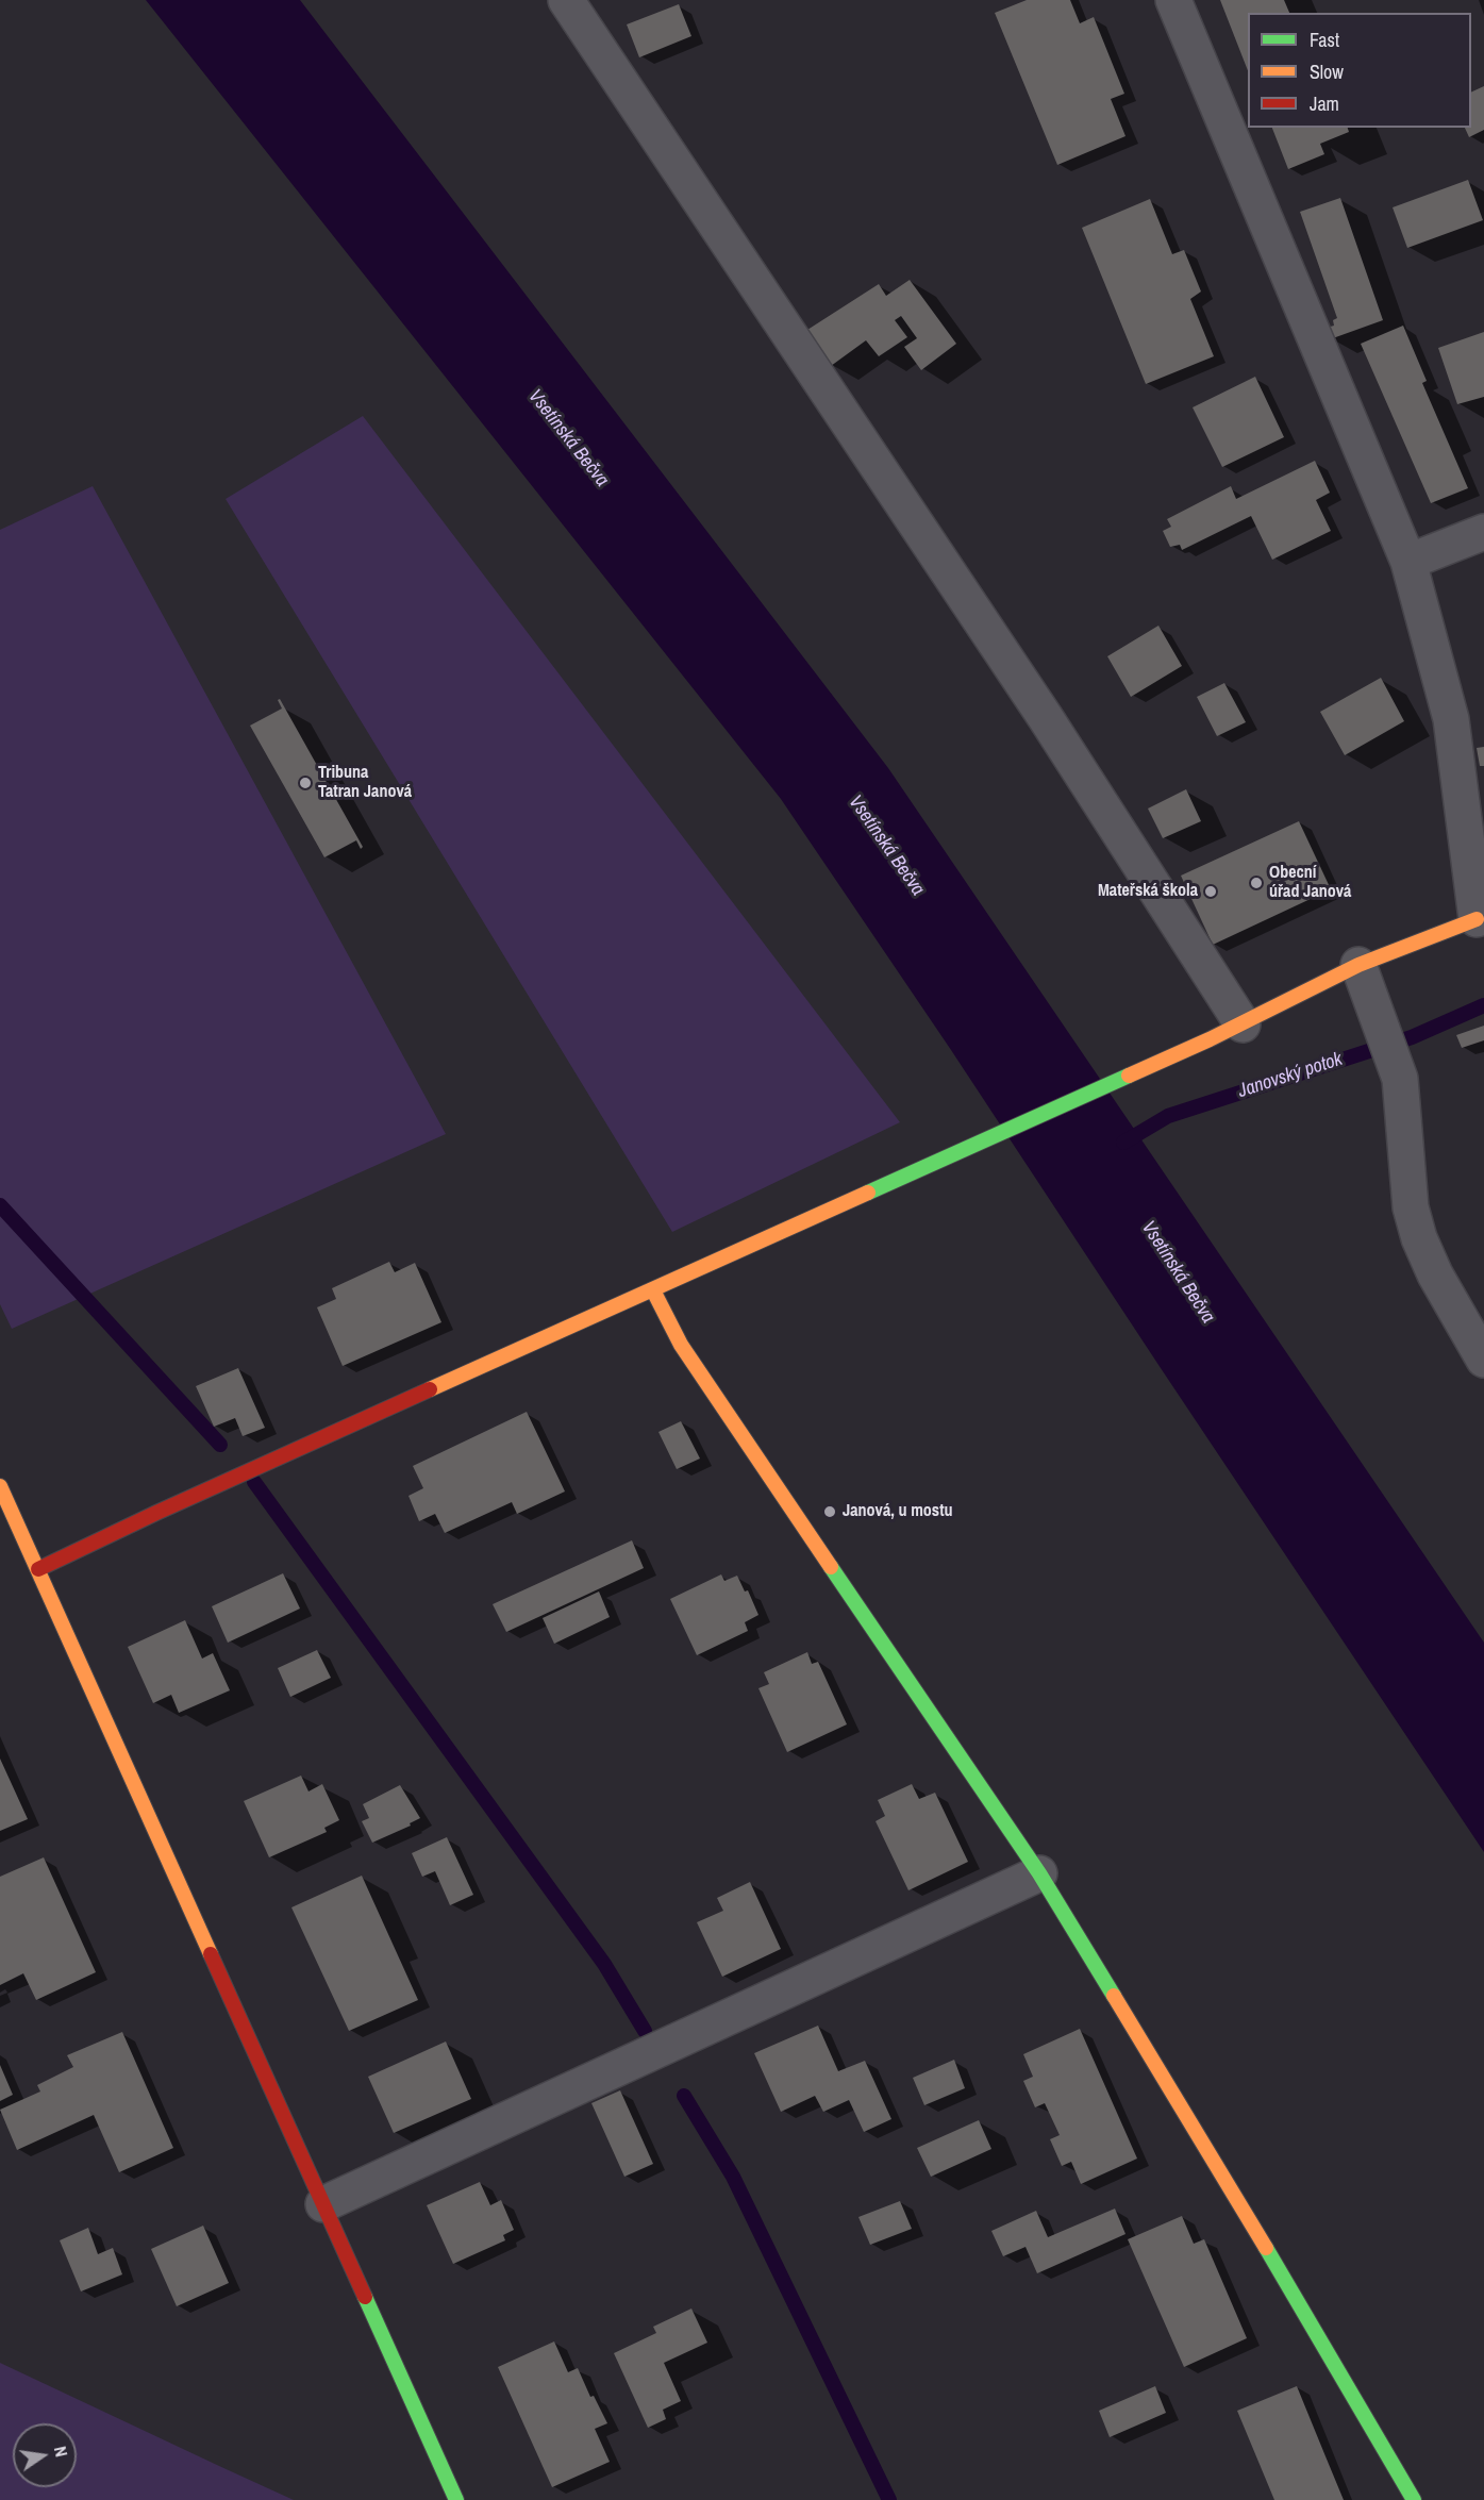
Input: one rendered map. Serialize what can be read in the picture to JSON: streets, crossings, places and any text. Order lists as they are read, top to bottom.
{
  "water": ["Vsetínská Bečva", "Janovský potok"],
  "places": [
    "Tribuna Tatran Janová",
    "Obecní úřad Janová",
    "Mateřská škola",
    "Janová, u mostu"
  ],
  "legend": ["Fast", "Slow", "Jam"],
  "north": "right"
}
